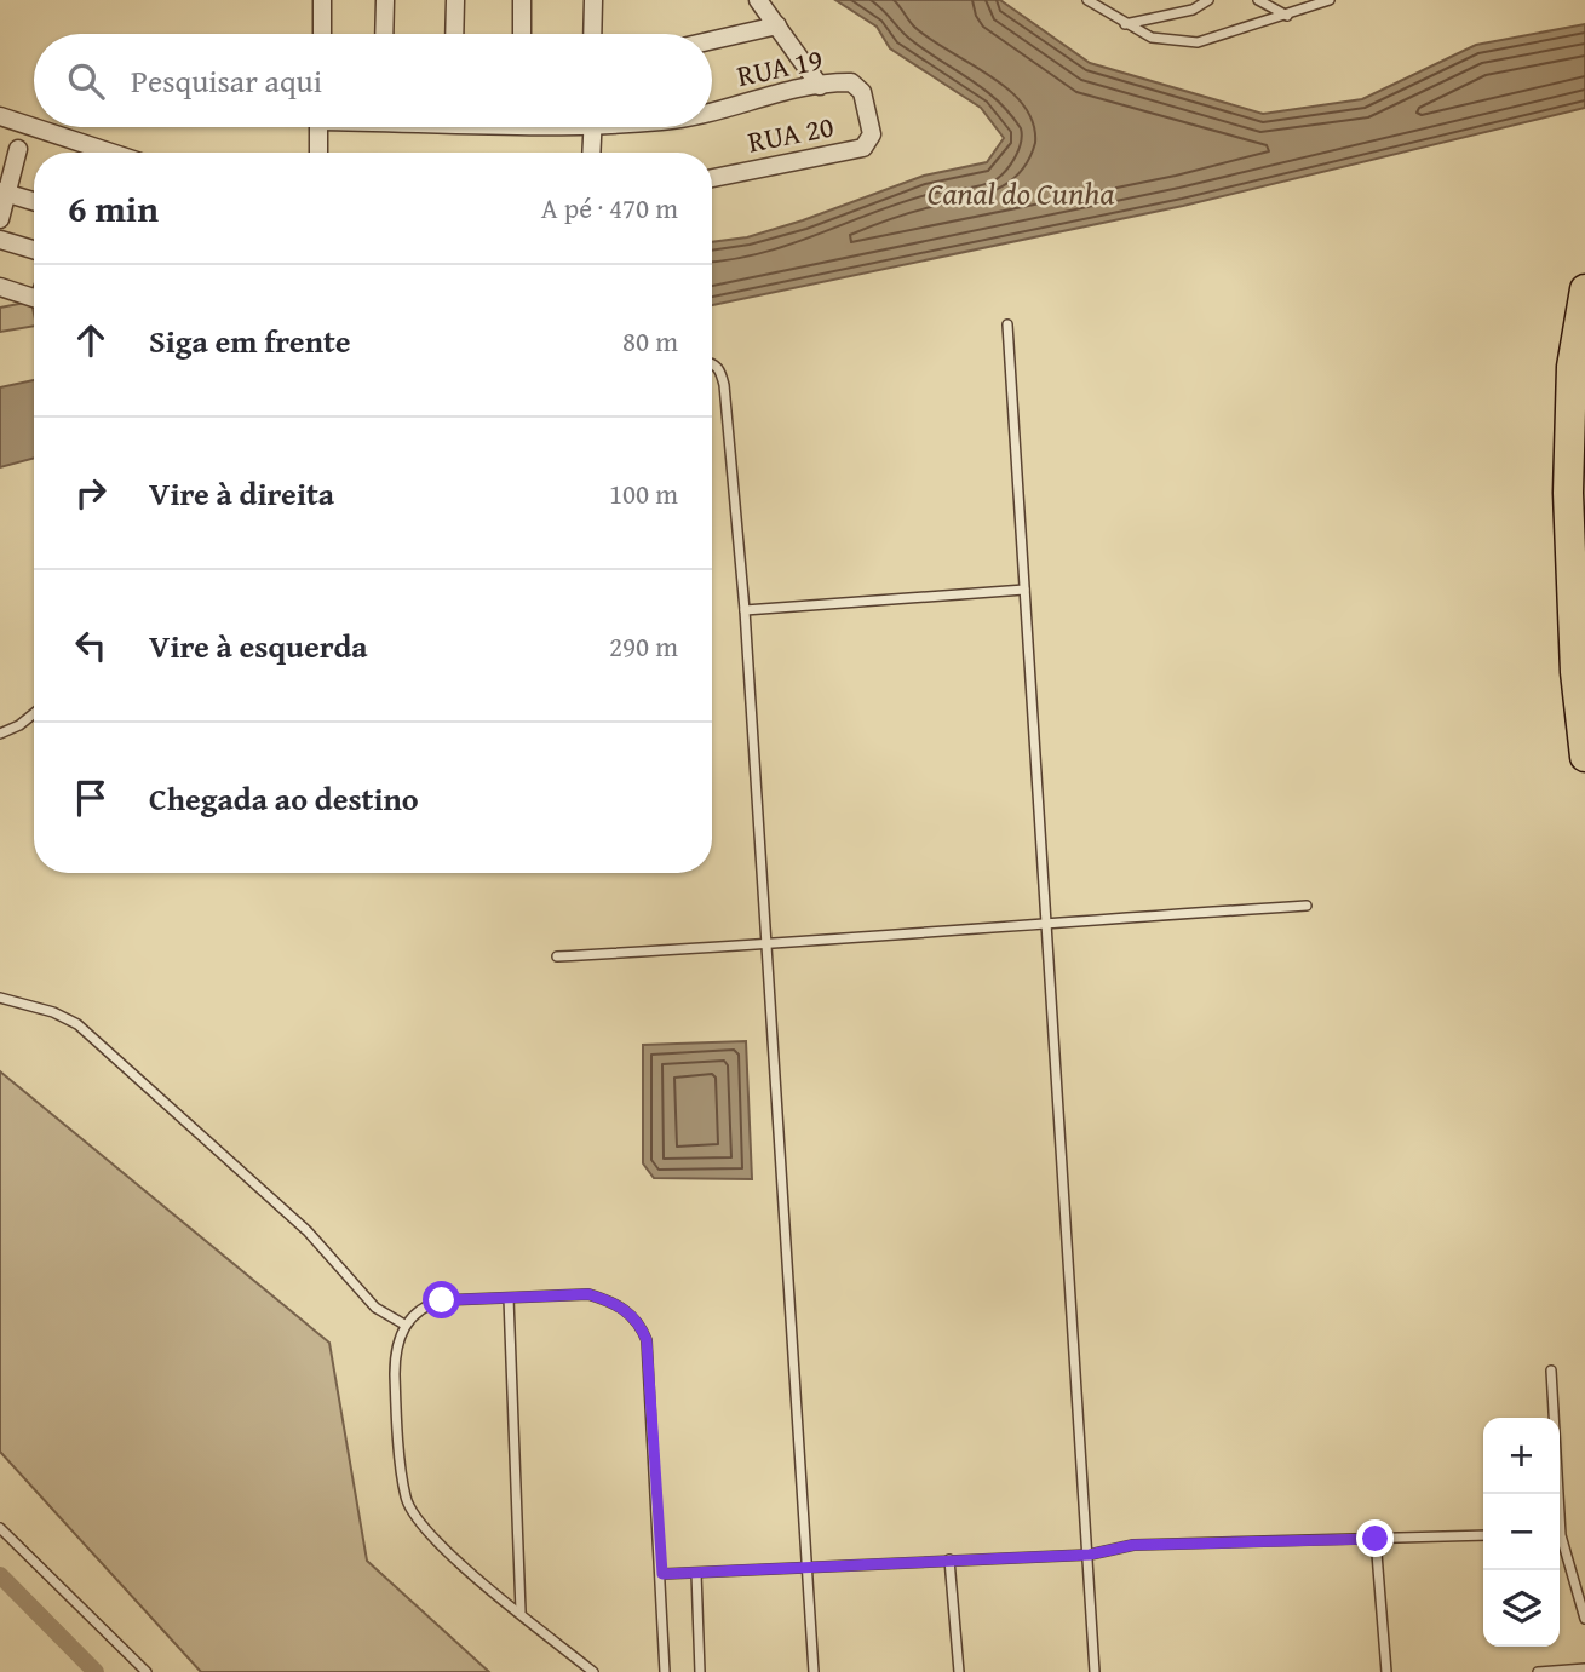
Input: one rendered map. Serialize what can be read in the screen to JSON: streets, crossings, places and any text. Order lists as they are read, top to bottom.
{
  "streets": {
    "street": ["RUA 19", "RUA 20"]
  },
  "crossings": [
    ["RUA 19", "RUA 20"]
  ],
  "water": ["Canal do Cunha"],
  "page": {
    "search": "Pesquisar aqui",
    "heading": ["6 min", "A pé · 470 m"],
    "list": [
      ["Siga em frente", "80 m"],
      ["Vire à direita", "100 m"],
      ["Vire à esquerda", "290 m"],
      "Chegada ao destino"
    ],
    "map_buttons": ["+", "−"]
  }
}
